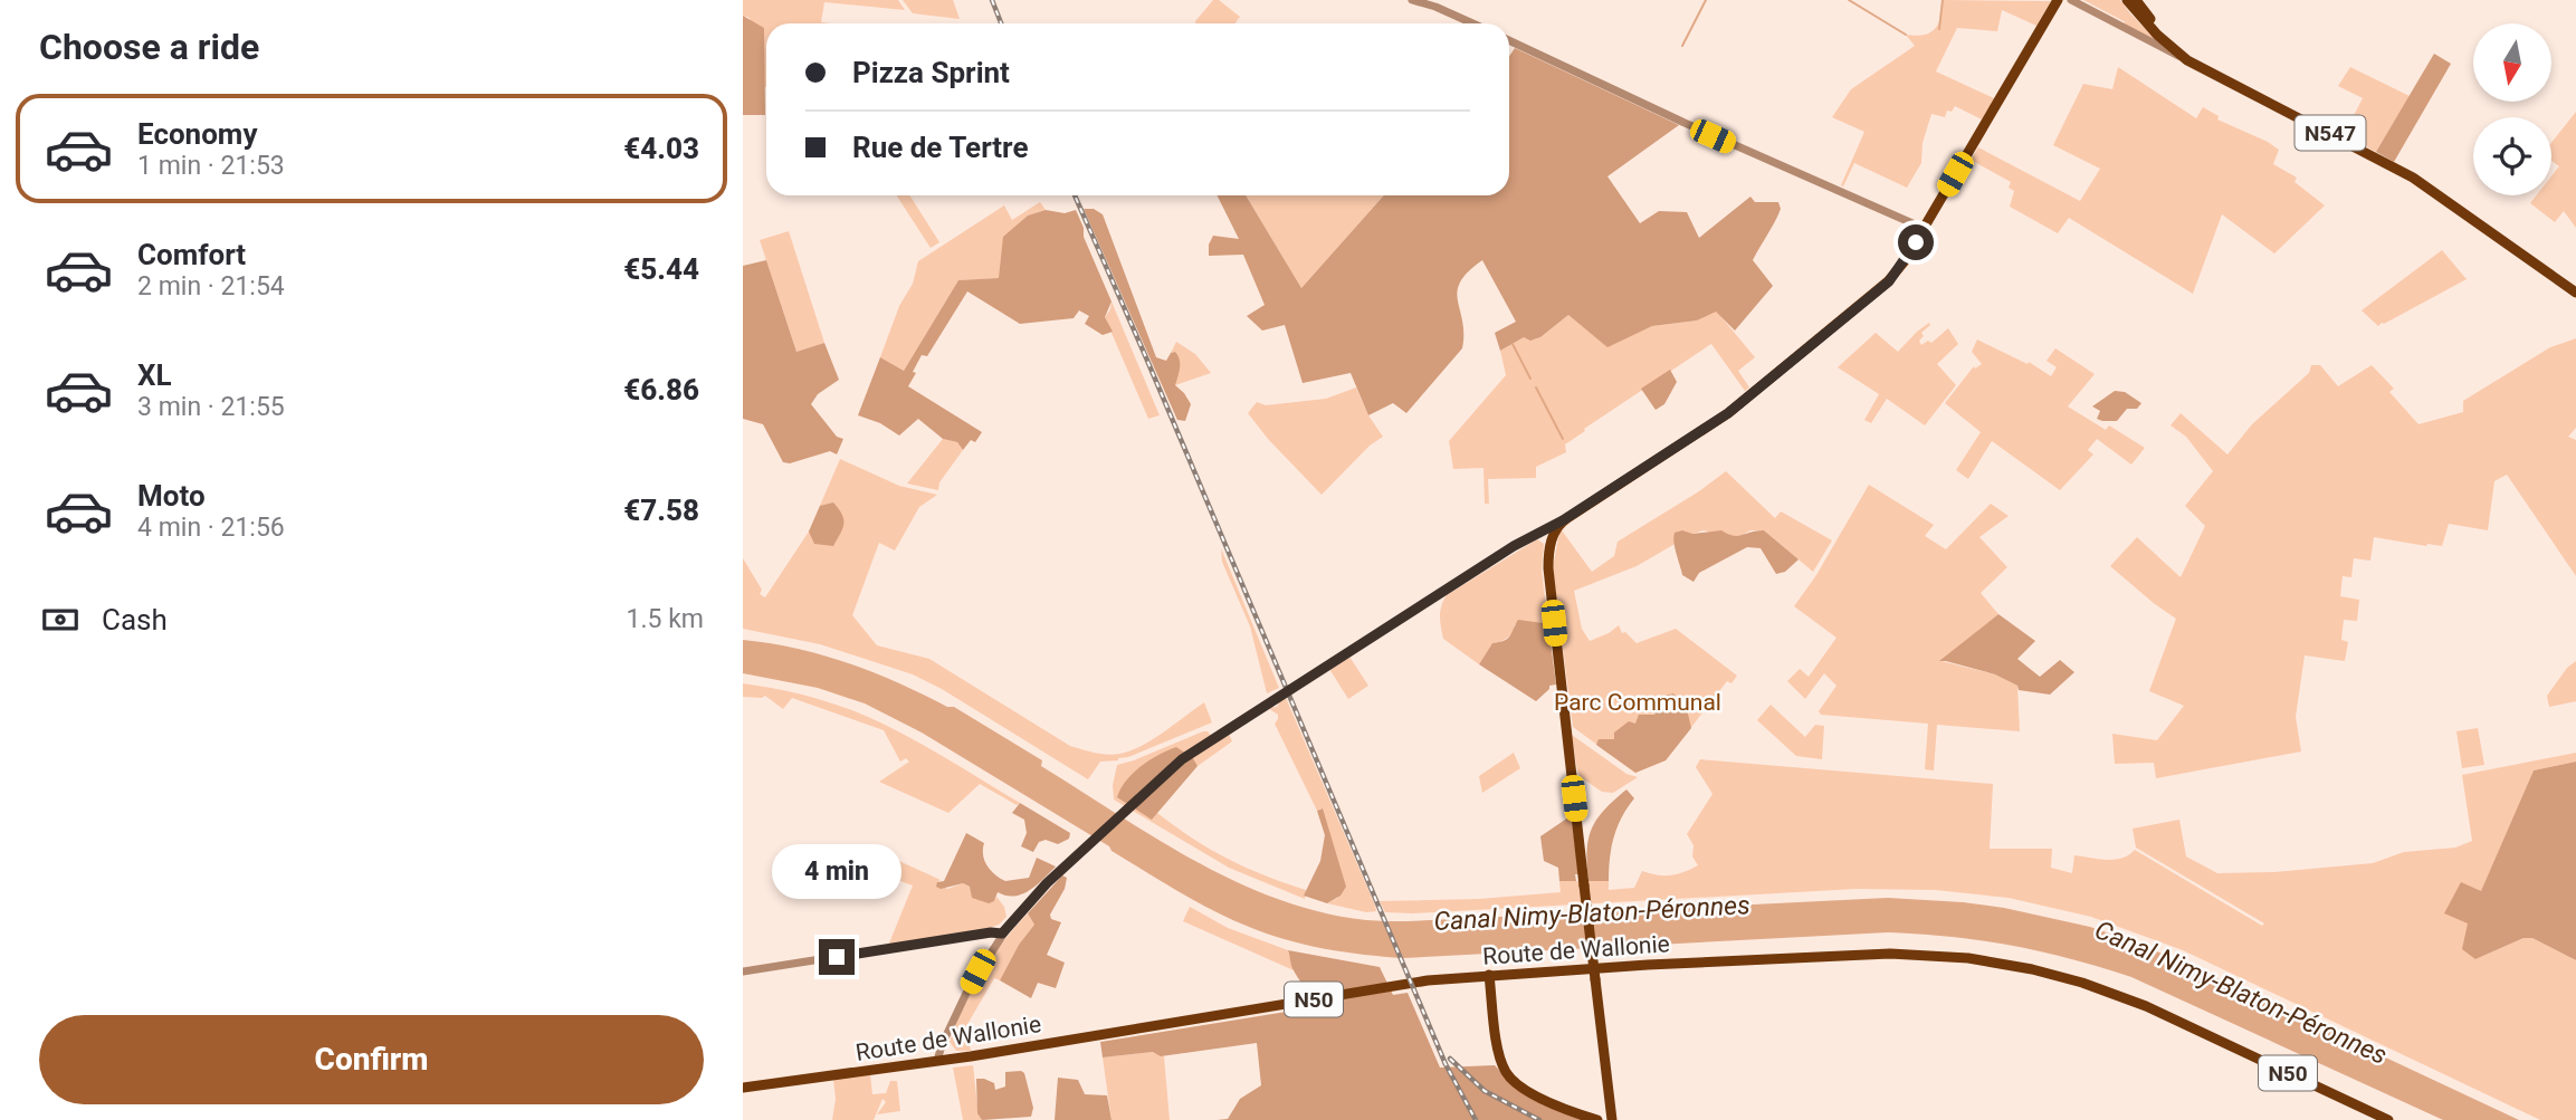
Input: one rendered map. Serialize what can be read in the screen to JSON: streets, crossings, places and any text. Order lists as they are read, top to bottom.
{
  "streets": {
    "main road": ["N547", "Route de Wallonie", "N50"]
  },
  "water": ["Canal Nimy-Blaton-Péronnes"],
  "parks": ["Parc Communal"],
  "north": "bottom",
  "page": {
    "heading": "Choose a ride",
    "banner": ["Pizza Sprint", "Rue de Tertre"],
    "list": [
      {
        "name": "Economy",
        "note": "1 min · 21:53",
        "value": "€4.03"
      },
      {
        "name": "Comfort",
        "note": "2 min · 21:54",
        "value": "€5.44"
      },
      {
        "name": "XL",
        "note": "3 min · 21:55",
        "value": "€6.86"
      },
      {
        "name": "Moto",
        "note": "4 min · 21:56",
        "value": "€7.58"
      }
    ],
    "pay": ["Cash", "1.5 km"],
    "bubble": "4 min",
    "buttons": "Confirm"
  }
}
